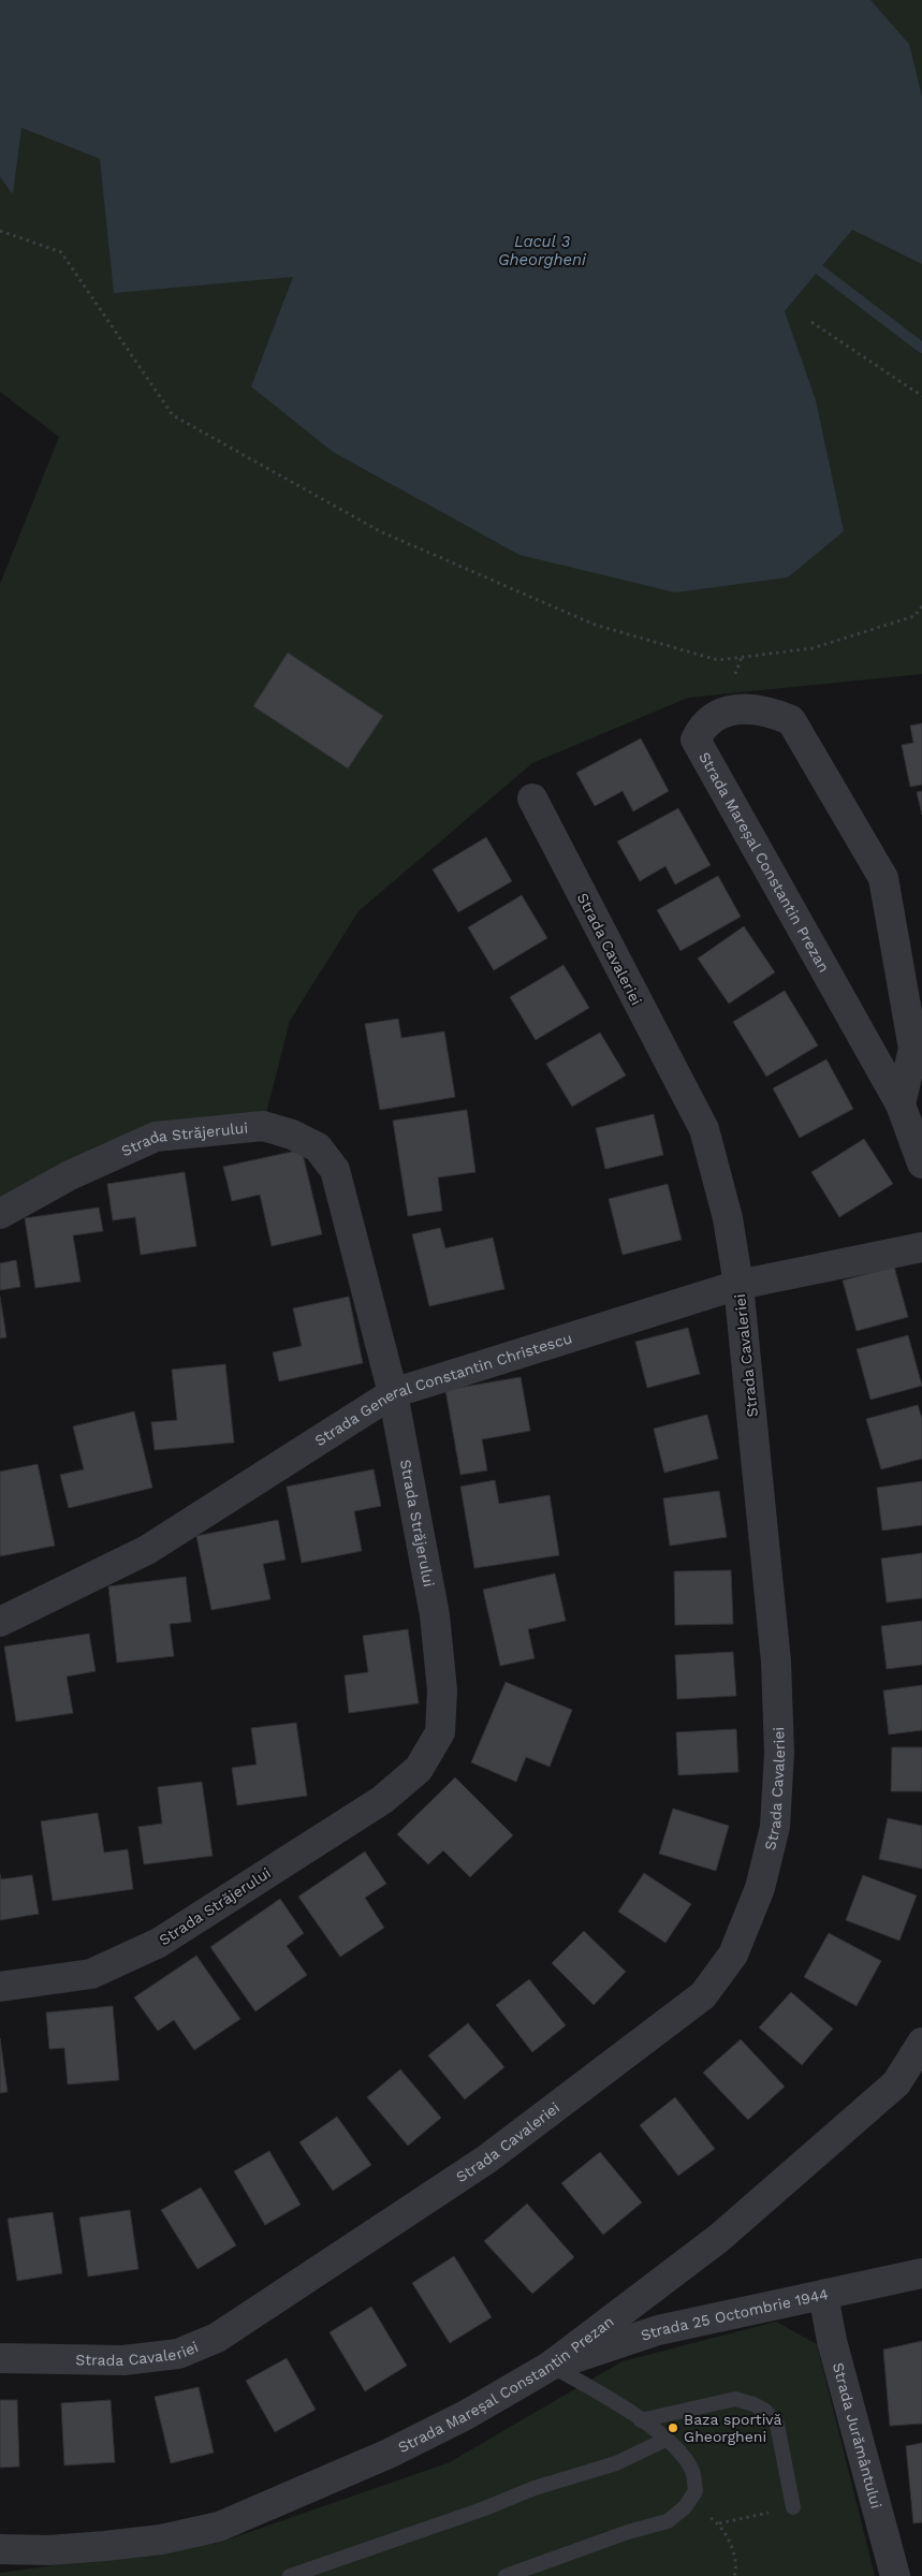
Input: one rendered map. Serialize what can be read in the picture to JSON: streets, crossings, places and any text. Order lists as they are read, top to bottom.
{
  "streets": {
    "street": [
      "Strada Mareșal Constantin Prezan",
      "Strada Cavaleriei",
      "Strada Străjerului",
      "Strada General Constantin Christescu",
      "Strada 25 Octombrie 1944",
      "Strada Jurământului"
    ]
  },
  "crossings": [
    ["Strada Mareșal Constantin Prezan", "Strada 25 Octombrie 1944"],
    ["Strada Cavaleriei", "Strada General Constantin Christescu"],
    ["Strada Străjerului", "Strada General Constantin Christescu"],
    ["Strada 25 Octombrie 1944", "Strada Jurământului"]
  ],
  "water": ["Lacul 3 Gheorgheni"],
  "places": ["Baza sportivă Gheorgheni"]
}
